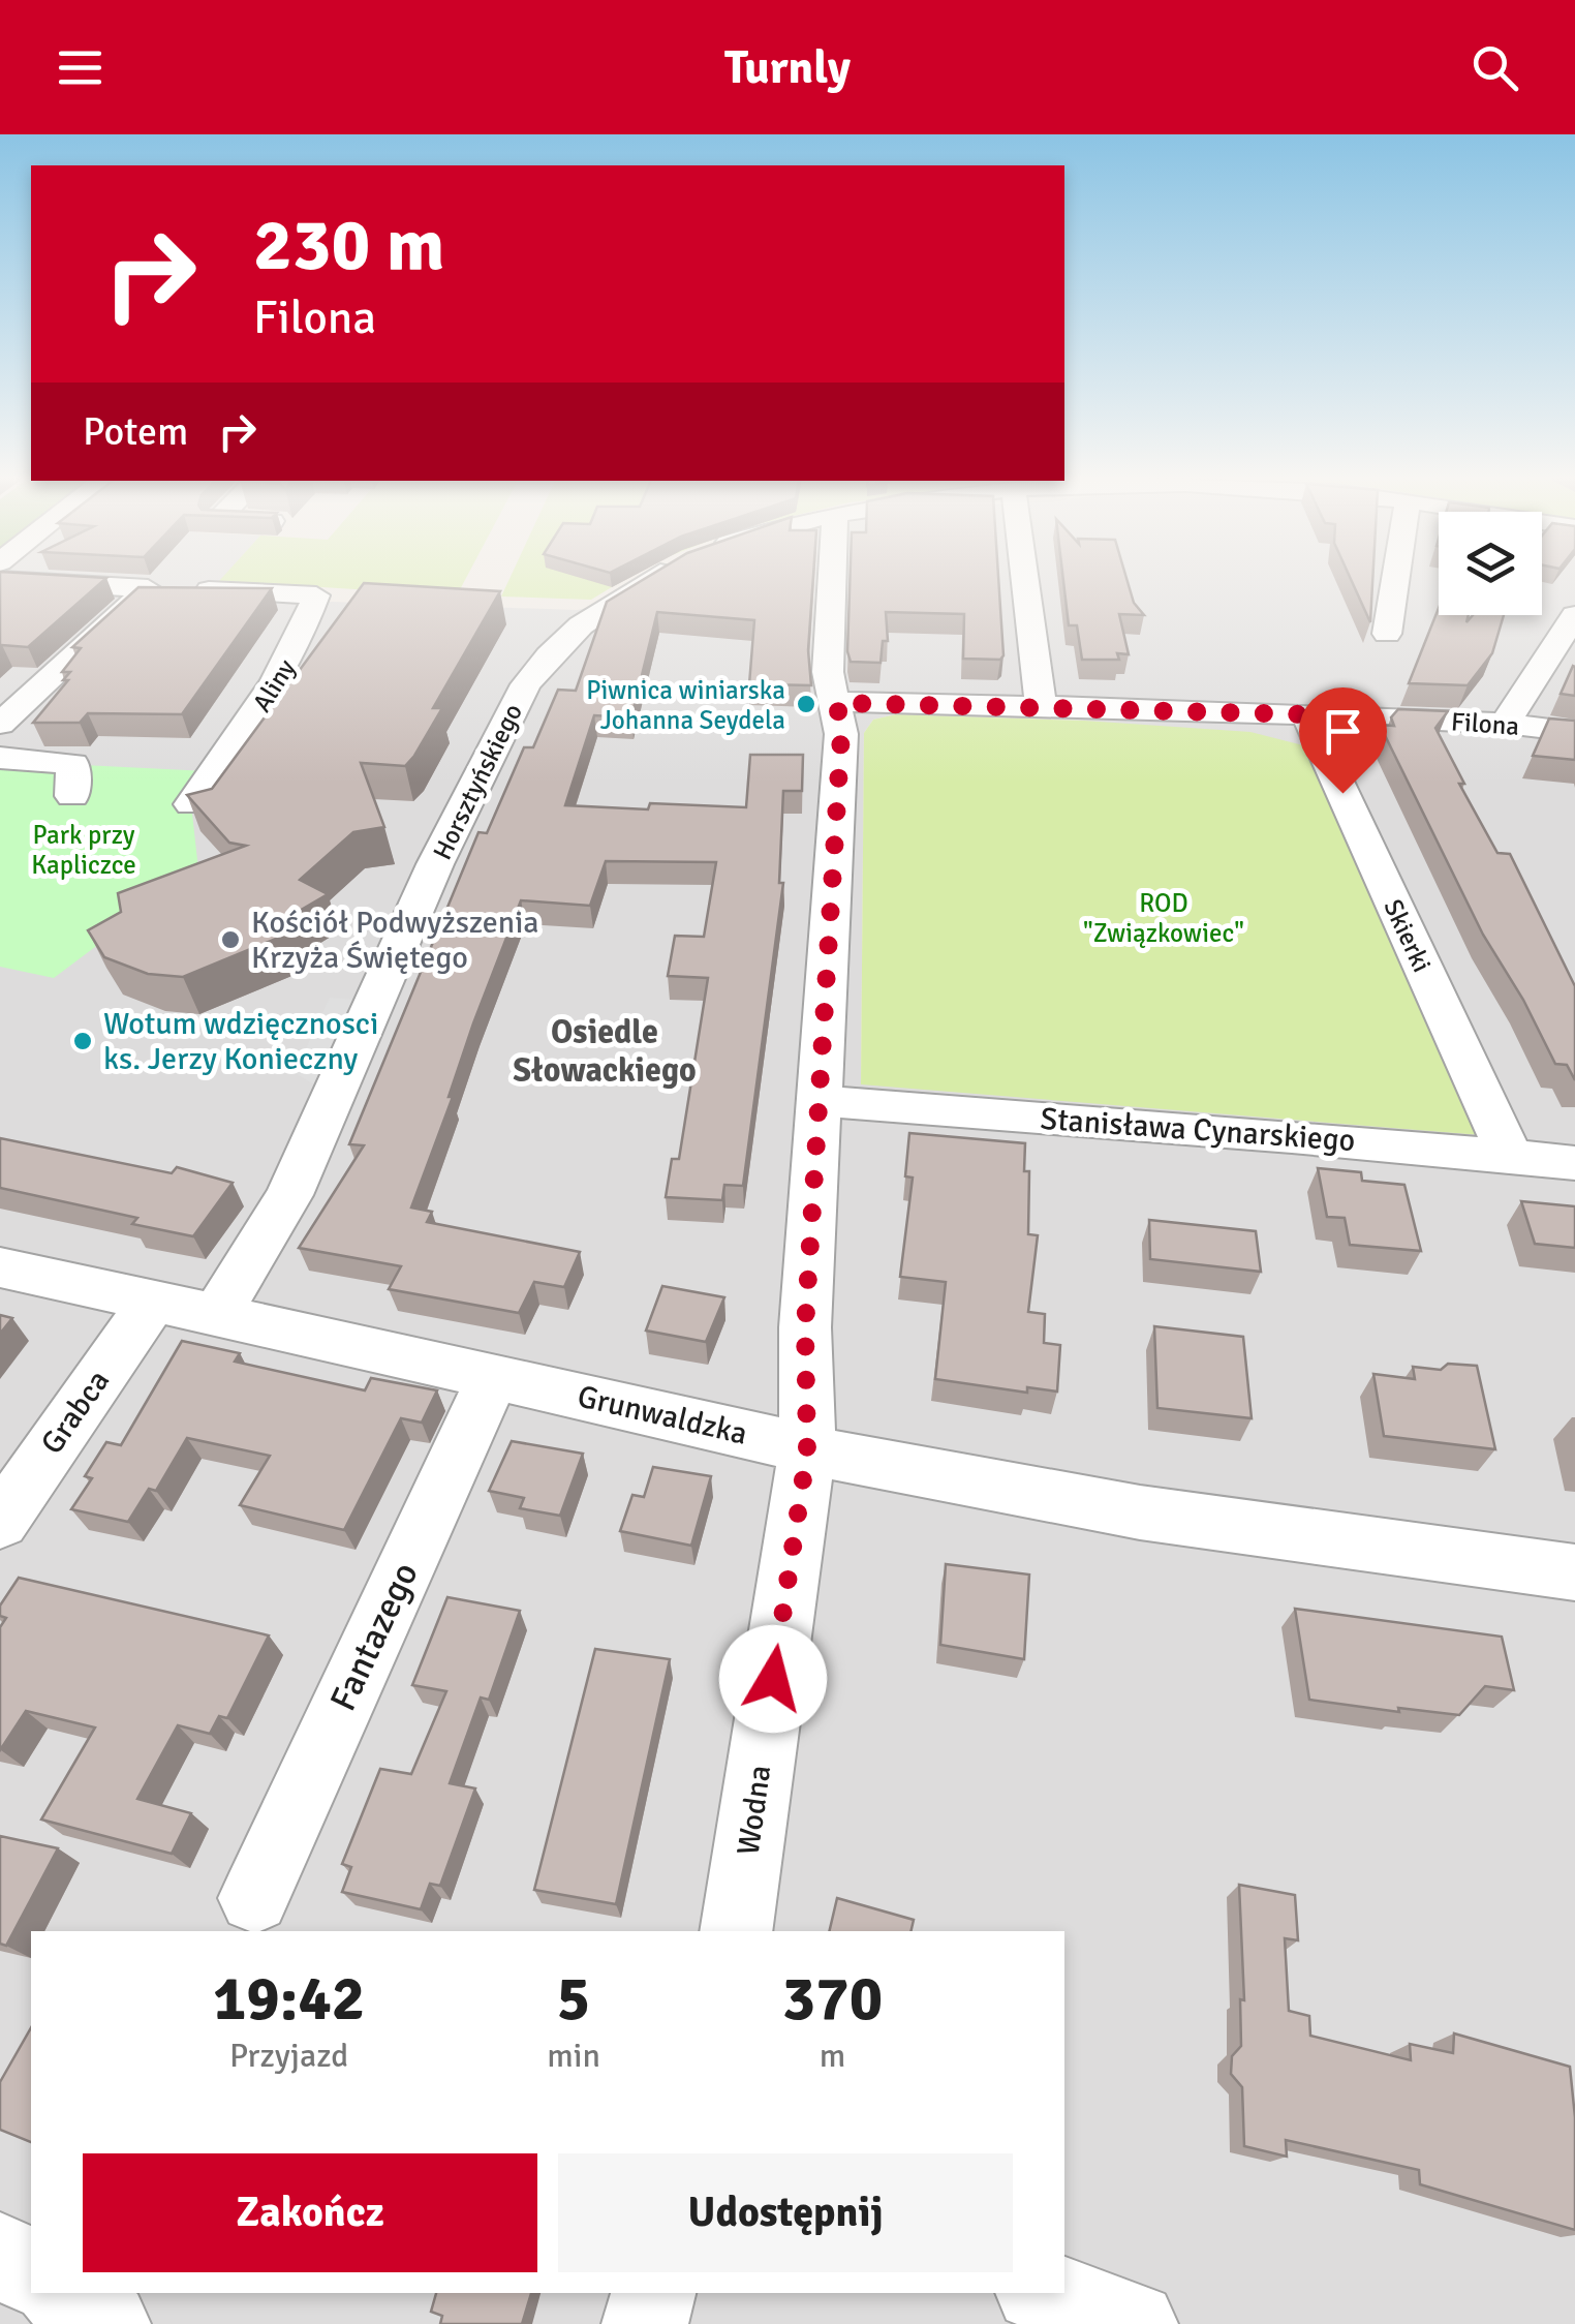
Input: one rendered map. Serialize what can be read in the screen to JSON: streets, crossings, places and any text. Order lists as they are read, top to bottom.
{
  "streets": {
    "street": [
      "Aliny",
      "Filona",
      "Horsztyńskiego",
      "Skierki",
      "Stanisława Cynarskiego",
      "Grabca",
      "Grunwaldzka",
      "Fantazego",
      "Wodna"
    ]
  },
  "crossings": [
    ["Filona", "Skierki"],
    ["Filona", "Wodna"],
    ["Horsztyńskiego", "Grunwaldzka"],
    ["Skierki", "Stanisława Cynarskiego"],
    ["Stanisława Cynarskiego", "Wodna"],
    ["Grabca", "Grunwaldzka"],
    ["Grunwaldzka", "Fantazego"],
    ["Grunwaldzka", "Wodna"]
  ],
  "districts": ["Osiedle Słowackiego"],
  "parks": ["Park przy Kapliczce", "ROD \"Związkowiec\""],
  "places": ["Piwnica winiarska Johanna Seydela", "Kościół Podwyższenia Krzyża Świętego", "Wotum wdzięcznosci ks. Jerzy Konieczny"],
  "page": {
    "header": "Turnly",
    "turn": ["230 m", "Filona"],
    "then": "Potem",
    "eta": [
      "19:42",
      "Przyjazd",
      "5",
      "min",
      "370",
      "m"
    ],
    "buttons": ["Zakończ", "Udostępnij"]
  }
}
